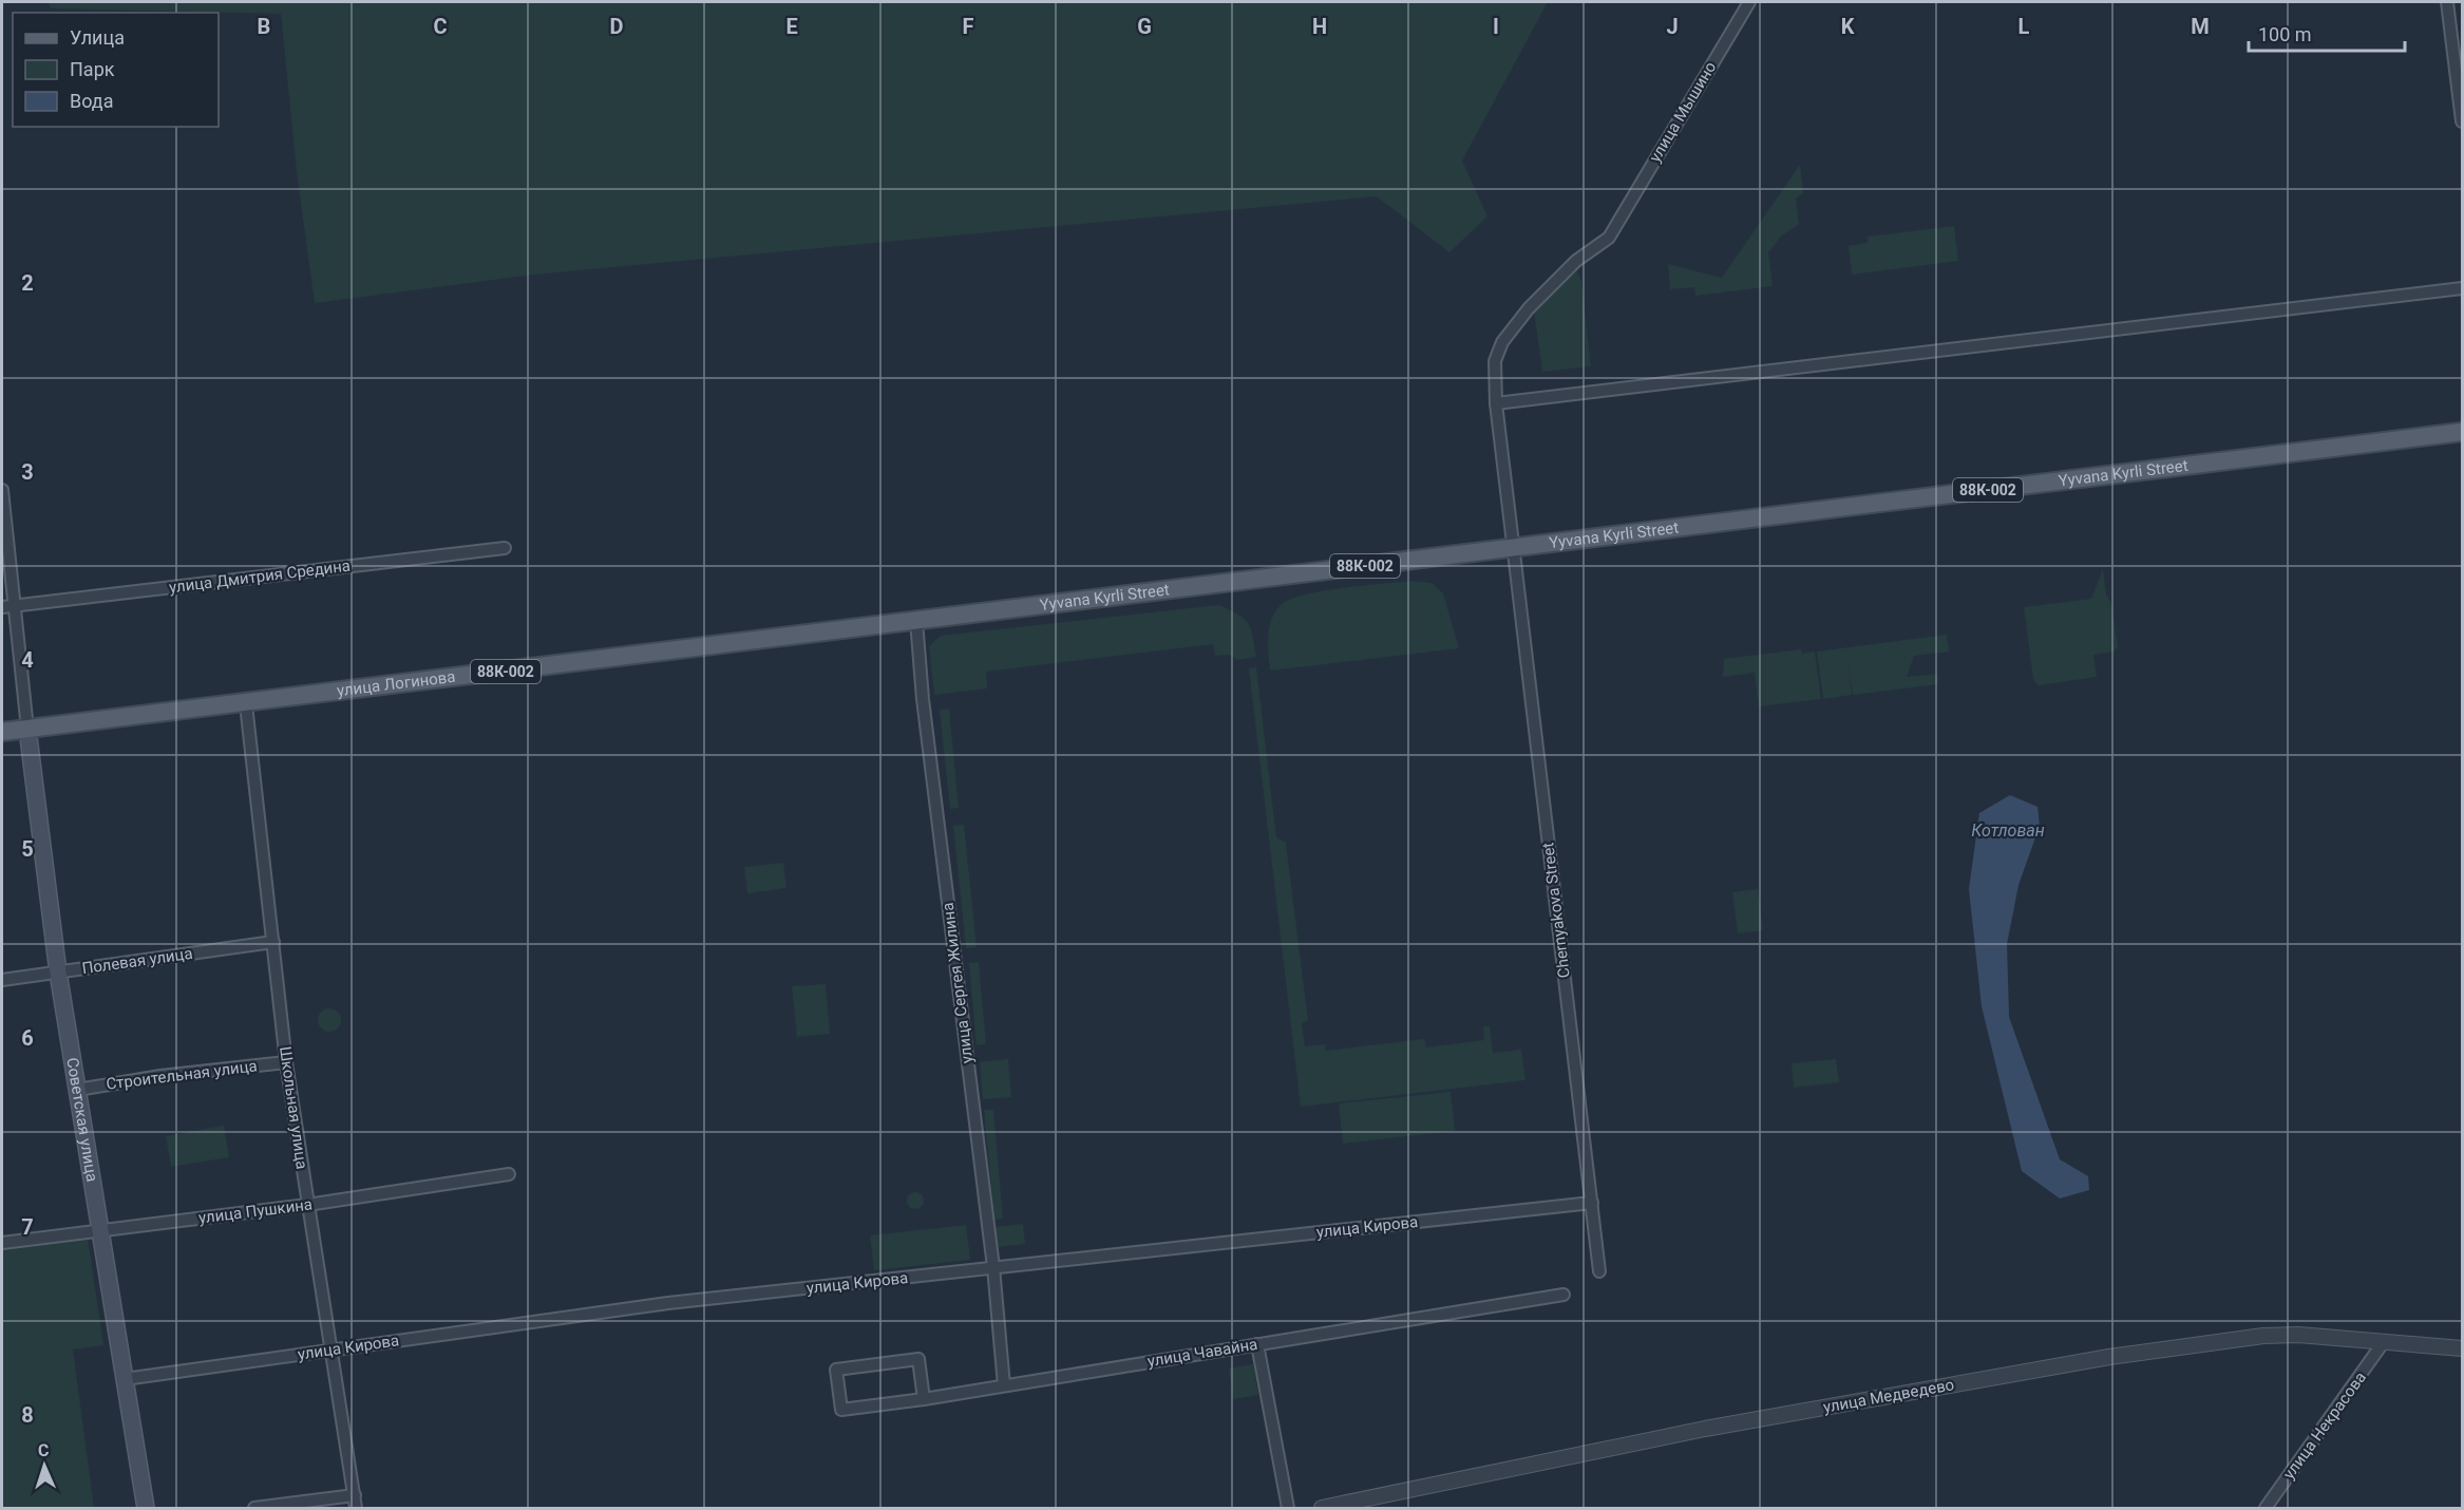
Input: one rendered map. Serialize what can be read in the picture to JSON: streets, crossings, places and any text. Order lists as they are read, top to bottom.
{
  "streets": {
    "main road": [
      "Yyvana Kyrli Street",
      "88К-002",
      "улица Логинова",
      "Советская улица"
    ],
    "street": [
      "улица Мышино",
      "улица Дмитрия Средина",
      "Chernyakova Street",
      "Полевая улица",
      "улица Сергея Жилина",
      "Строительная улица",
      "Школьная улица",
      "улица Пушкина",
      "улица Кирова",
      "улица Чавайна",
      "улица Медведево",
      "улица Некрасова"
    ]
  },
  "crossings": [
    ["улица Мышино", "Chernyakova Street"],
    ["Yyvana Kyrli Street", "улица Логинова"],
    ["Yyvana Kyrli Street", "Chernyakova Street"],
    ["Yyvana Kyrli Street", "улица Сергея Жилина"],
    ["88К-002", "улица Логинова"],
    ["88К-002", "Советская улица"],
    ["улица Логинова", "Школьная улица"],
    ["улица Логинова", "Советская улица"],
    ["Chernyakova Street", "улица Кирова"],
    ["Полевая улица", "Школьная улица"],
    ["Полевая улица", "Советская улица"],
    ["улица Сергея Жилина", "улица Кирова"],
    ["улица Сергея Жилина", "улица Чавайна"],
    ["Строительная улица", "Школьная улица"],
    ["Строительная улица", "Советская улица"],
    ["Школьная улица", "улица Пушкина"],
    ["Школьная улица", "улица Кирова"],
    ["Советская улица", "улица Пушкина"],
    ["Советская улица", "улица Кирова"],
    ["улица Медведево", "улица Некрасова"]
  ],
  "water": ["Котлован"],
  "legend": ["Улица", "Парк", "Вода"],
  "scale_bar": "100 m",
  "north": "top",
  "grid": {
    "columns": [
      "B",
      "C",
      "D",
      "E",
      "F",
      "G",
      "H",
      "I",
      "J",
      "K",
      "L",
      "M"
    ],
    "rows": [
      "2",
      "3",
      "4",
      "5",
      "6",
      "7",
      "8"
    ]
  }
}
